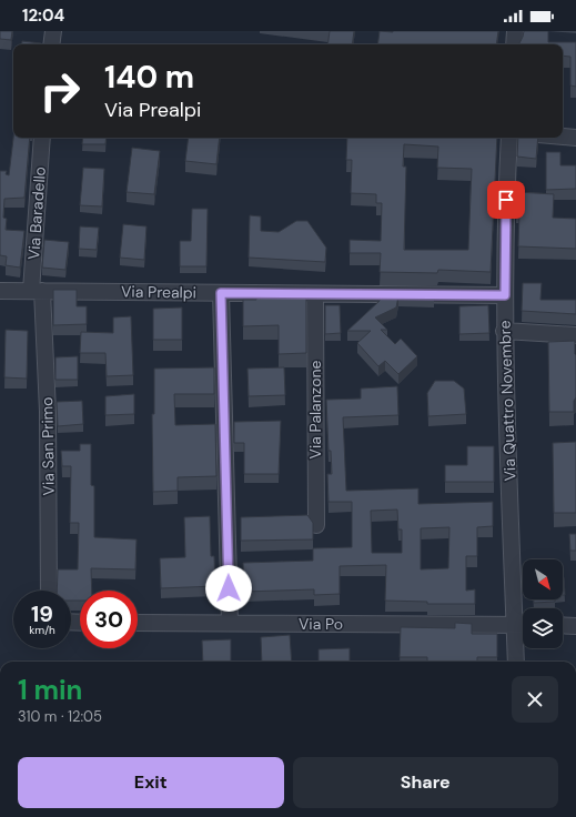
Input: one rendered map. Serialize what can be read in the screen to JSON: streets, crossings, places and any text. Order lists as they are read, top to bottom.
{
  "streets": {
    "street": [
      "Via Baradello",
      "Via Prealpi",
      "Via Quattro Novembre",
      "Via Palanzone",
      "Via San Primo",
      "Via Po"
    ]
  },
  "crossings": [
    ["Via Baradello", "Via Prealpi"],
    ["Via Baradello", "Via San Primo"],
    ["Via Prealpi", "Via Quattro Novembre"],
    ["Via Prealpi", "Via Palanzone"],
    ["Via Prealpi", "Via San Primo"],
    ["Via Quattro Novembre", "Via Po"]
  ],
  "north": "bottom right",
  "page": {
    "status": "12:04",
    "turn": ["140 m", "Via Prealpi"],
    "speed": "19 km/h",
    "limit": "30",
    "heading": ["1 min", "310 m · 12:05"],
    "buttons": ["Exit", "Share"]
  }
}
